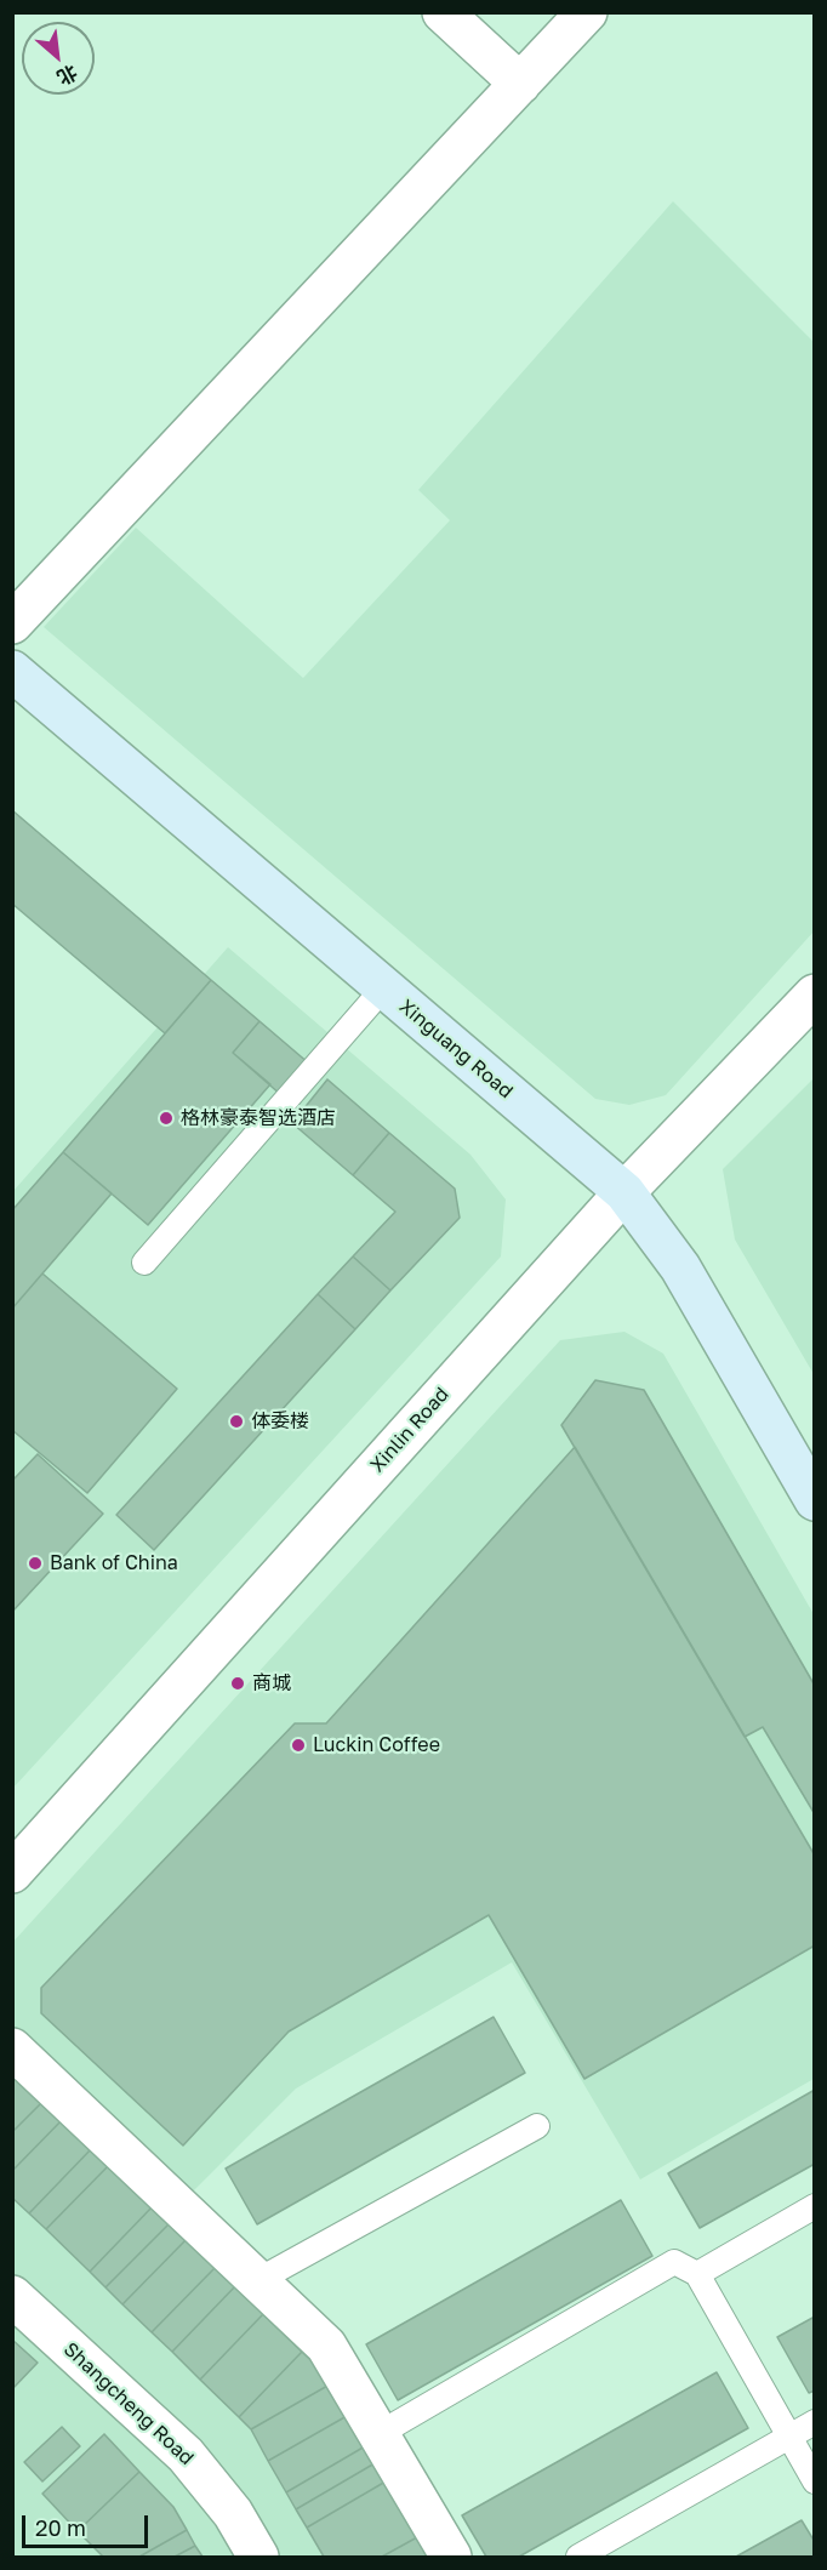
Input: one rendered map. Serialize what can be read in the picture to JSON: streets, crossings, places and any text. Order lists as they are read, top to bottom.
{
  "streets": {
    "main road": ["Xinguang Road"],
    "street": ["Xinlin Road", "Shangcheng Road"]
  },
  "crossings": [
    ["Xinguang Road", "Xinlin Road"]
  ],
  "places": [
    "格林豪泰智选酒店",
    "体委楼",
    "Bank of China",
    "商城",
    "Luckin Coffee"
  ],
  "scale_bar": "20 m",
  "north": "bottom right"
}
